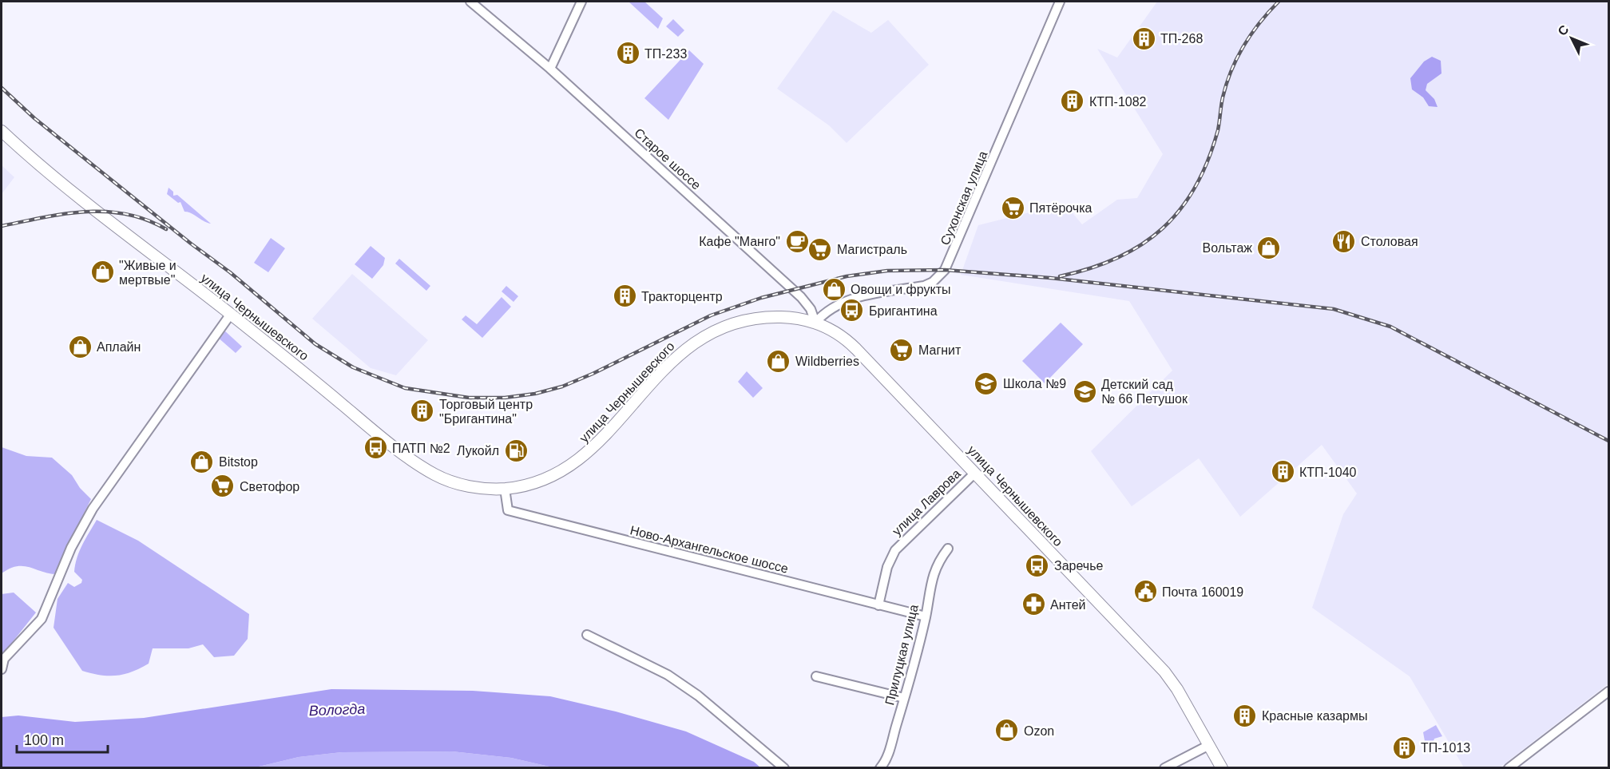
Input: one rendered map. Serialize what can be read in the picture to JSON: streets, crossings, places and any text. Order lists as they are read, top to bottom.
{
  "streets": {
    "main road": ["улица Чернышевского"],
    "street": [
      "Старое шоссе",
      "Сухонская улица",
      "улица Лаврова",
      "Ново-Архангельское шоссе",
      "Прилуцкая улица"
    ]
  },
  "crossings": [
    ["Старое шоссе", "Сухонская улица"],
    ["Старое шоссе", "улица Чернышевского"],
    ["Сухонская улица", "улица Чернышевского"],
    ["улица Чернышевского", "улица Лаврова"],
    ["улица Чернышевского", "Ново-Архангельское шоссе"],
    ["улица Лаврова", "Ново-Архангельское шоссе"],
    ["Ново-Архангельское шоссе", "Прилуцкая улица"]
  ],
  "water": ["Вологда"],
  "places": {
    "building": [
      "ТП-268",
      "ТП-233",
      "КТП-1082",
      "Тракторцентр",
      "Торговый центр \"Бригантина\"",
      "КТП-1040",
      "Красные казармы",
      "ТП-1013"
    ],
    "supermarket": [
      "Пятёрочка",
      "Магистраль",
      "Магнит",
      "Светофор"
    ],
    "cafe": ["Кафе \"Манго\""],
    "restaurant": ["Столовая"],
    "shop": [
      "Вольтаж",
      "\"Живые и мертвые\"",
      "Овощи и фрукты",
      "Аплайн",
      "Wildberries",
      "Bitstop",
      "Ozon"
    ],
    "bus stop": ["Бригантина", "ПАТП №2", "Заречье"],
    "school or university": ["Школа №9", "Детский сад № 66 Петушок"],
    "fuel station": ["Лукойл"],
    "public building": ["Почта 160019"],
    "pharmacy": ["Антей"]
  },
  "scale_bar": "100 m",
  "north": "top left"
}
